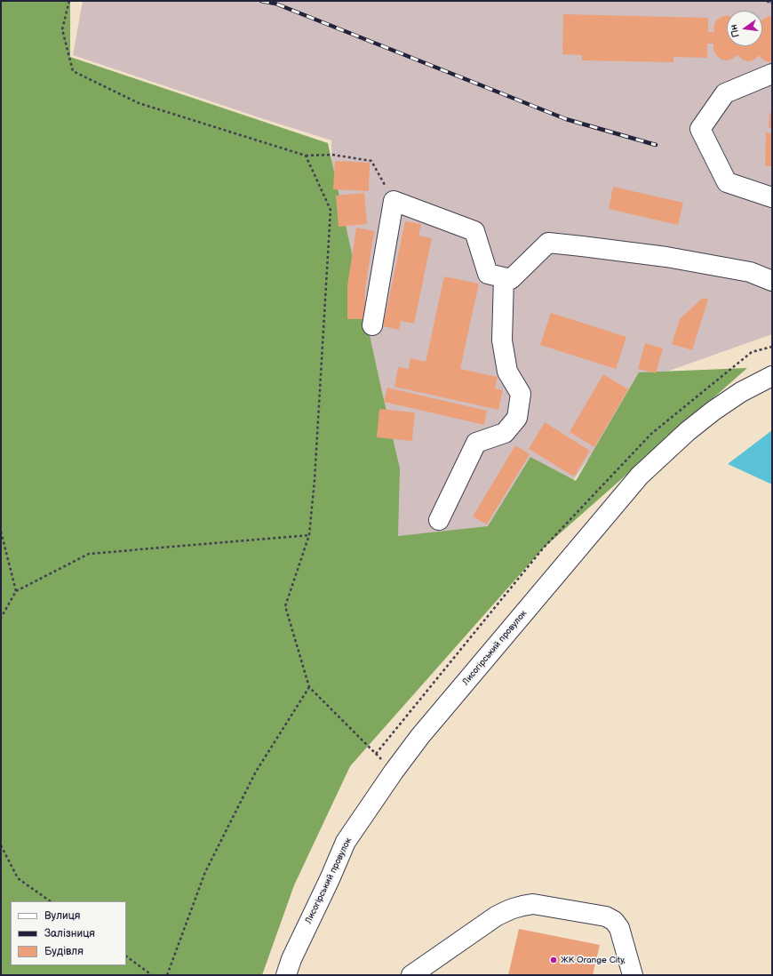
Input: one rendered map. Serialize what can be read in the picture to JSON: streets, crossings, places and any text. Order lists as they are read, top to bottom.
{
  "streets": {
    "street": ["Лисогірський провулок"]
  },
  "places": ["ЖК Orange City,"],
  "legend": ["Вулиця", "Залізниця", "Будівля"],
  "north": "left"
}
